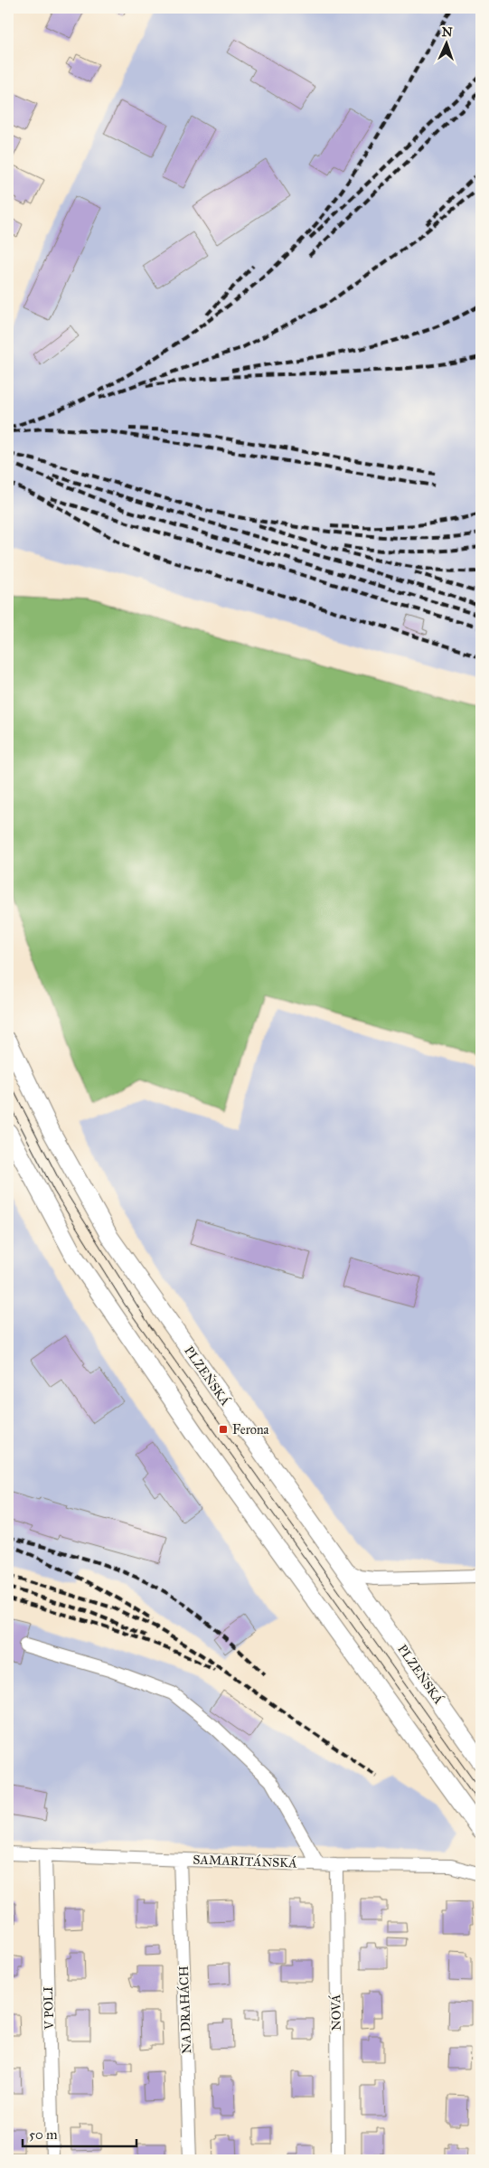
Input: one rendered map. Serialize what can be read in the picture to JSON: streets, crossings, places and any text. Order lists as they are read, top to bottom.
{
  "streets": {
    "main road": ["PLZEŇSKÁ"],
    "street": [
      "SAMARITÁNSKÁ",
      "V POLI",
      "NA DRAHÁCH",
      "NOVÁ"
    ]
  },
  "crossings": [
    ["SAMARITÁNSKÁ", "V POLI"],
    ["SAMARITÁNSKÁ", "NA DRAHÁCH"],
    ["SAMARITÁNSKÁ", "NOVÁ"]
  ],
  "places": {
    "transit": ["Ferona"]
  },
  "scale_bar": "50 m",
  "north": "top"
}
